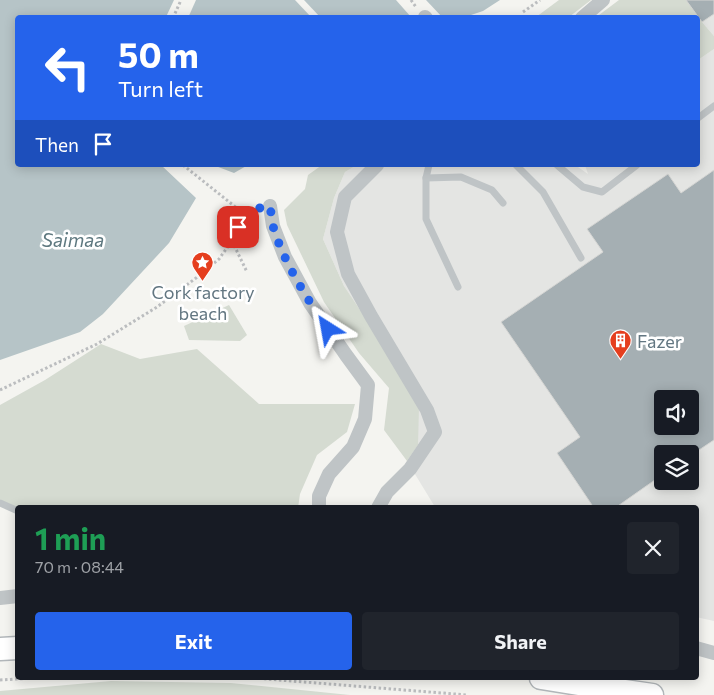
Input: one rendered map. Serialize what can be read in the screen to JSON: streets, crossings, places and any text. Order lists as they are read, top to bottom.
{
  "water": ["Saimaa"],
  "places": {
    "place": ["Cork factory beach"],
    "building": ["Fazer"]
  },
  "page": {
    "turn": ["50 m", "Turn left"],
    "then": "Then",
    "heading": ["1 min", "70 m · 08:44"],
    "buttons": ["Exit", "Share"]
  }
}
